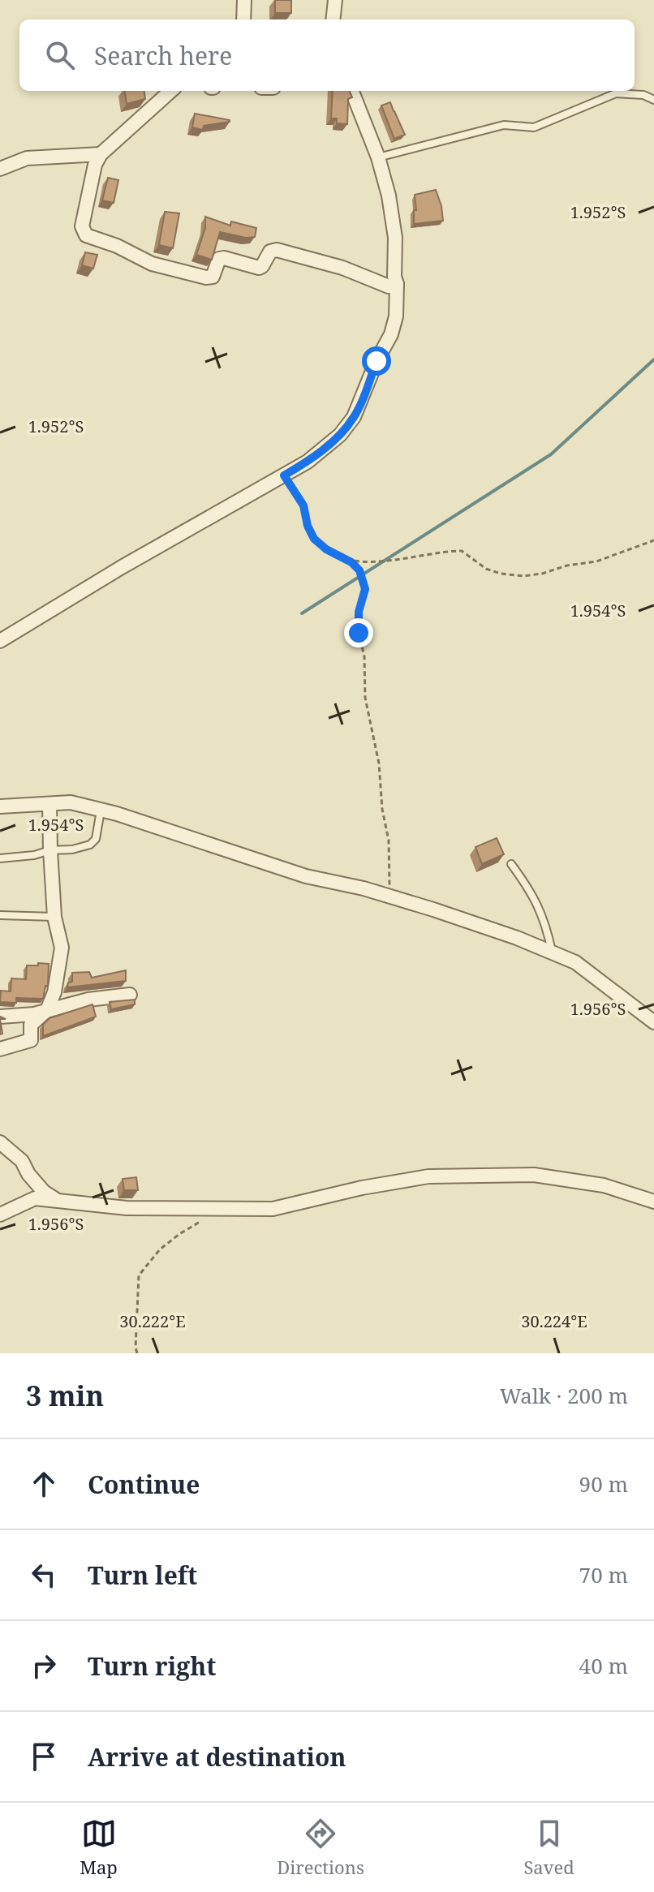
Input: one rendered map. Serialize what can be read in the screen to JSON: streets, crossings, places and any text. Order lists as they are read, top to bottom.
{
  "page": {
    "search": "Search here",
    "heading": ["3 min", "Walk · 200 m"],
    "list": [
      ["Continue", "90 m"],
      ["Turn left", "70 m"],
      ["Turn right", "40 m"],
      "Arrive at destination"
    ],
    "nav": ["Map", "Directions", "Saved"]
  },
  "coordinates": [
    "1.952°S",
    "1.954°S",
    "1.956°S",
    "30.222°E",
    "30.224°E"
  ]
}
